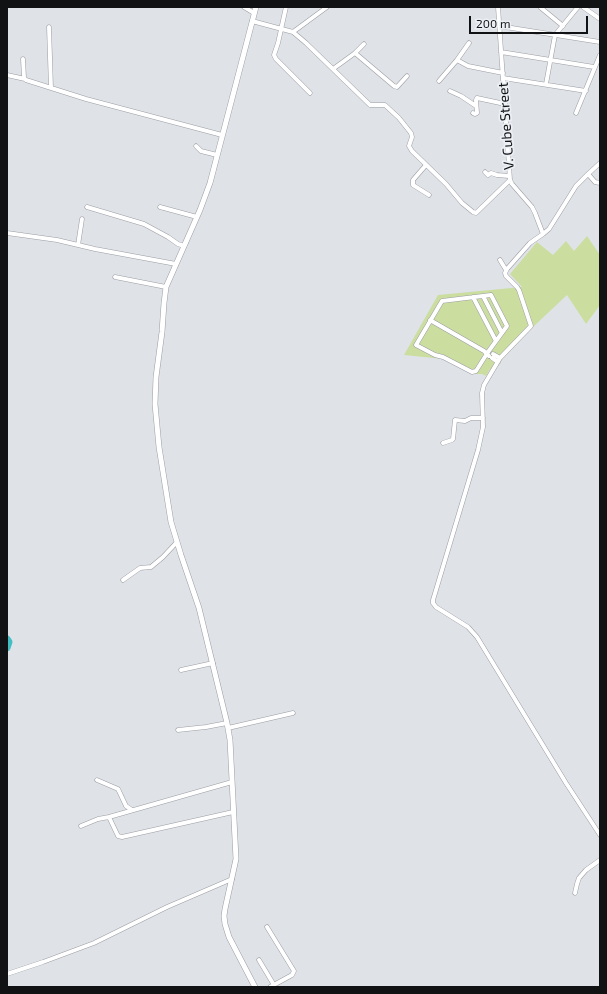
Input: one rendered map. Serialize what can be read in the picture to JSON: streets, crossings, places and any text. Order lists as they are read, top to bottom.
{
  "streets": {
    "street": ["V. Cube Street"]
  },
  "scale_bar": "200 m"
}
